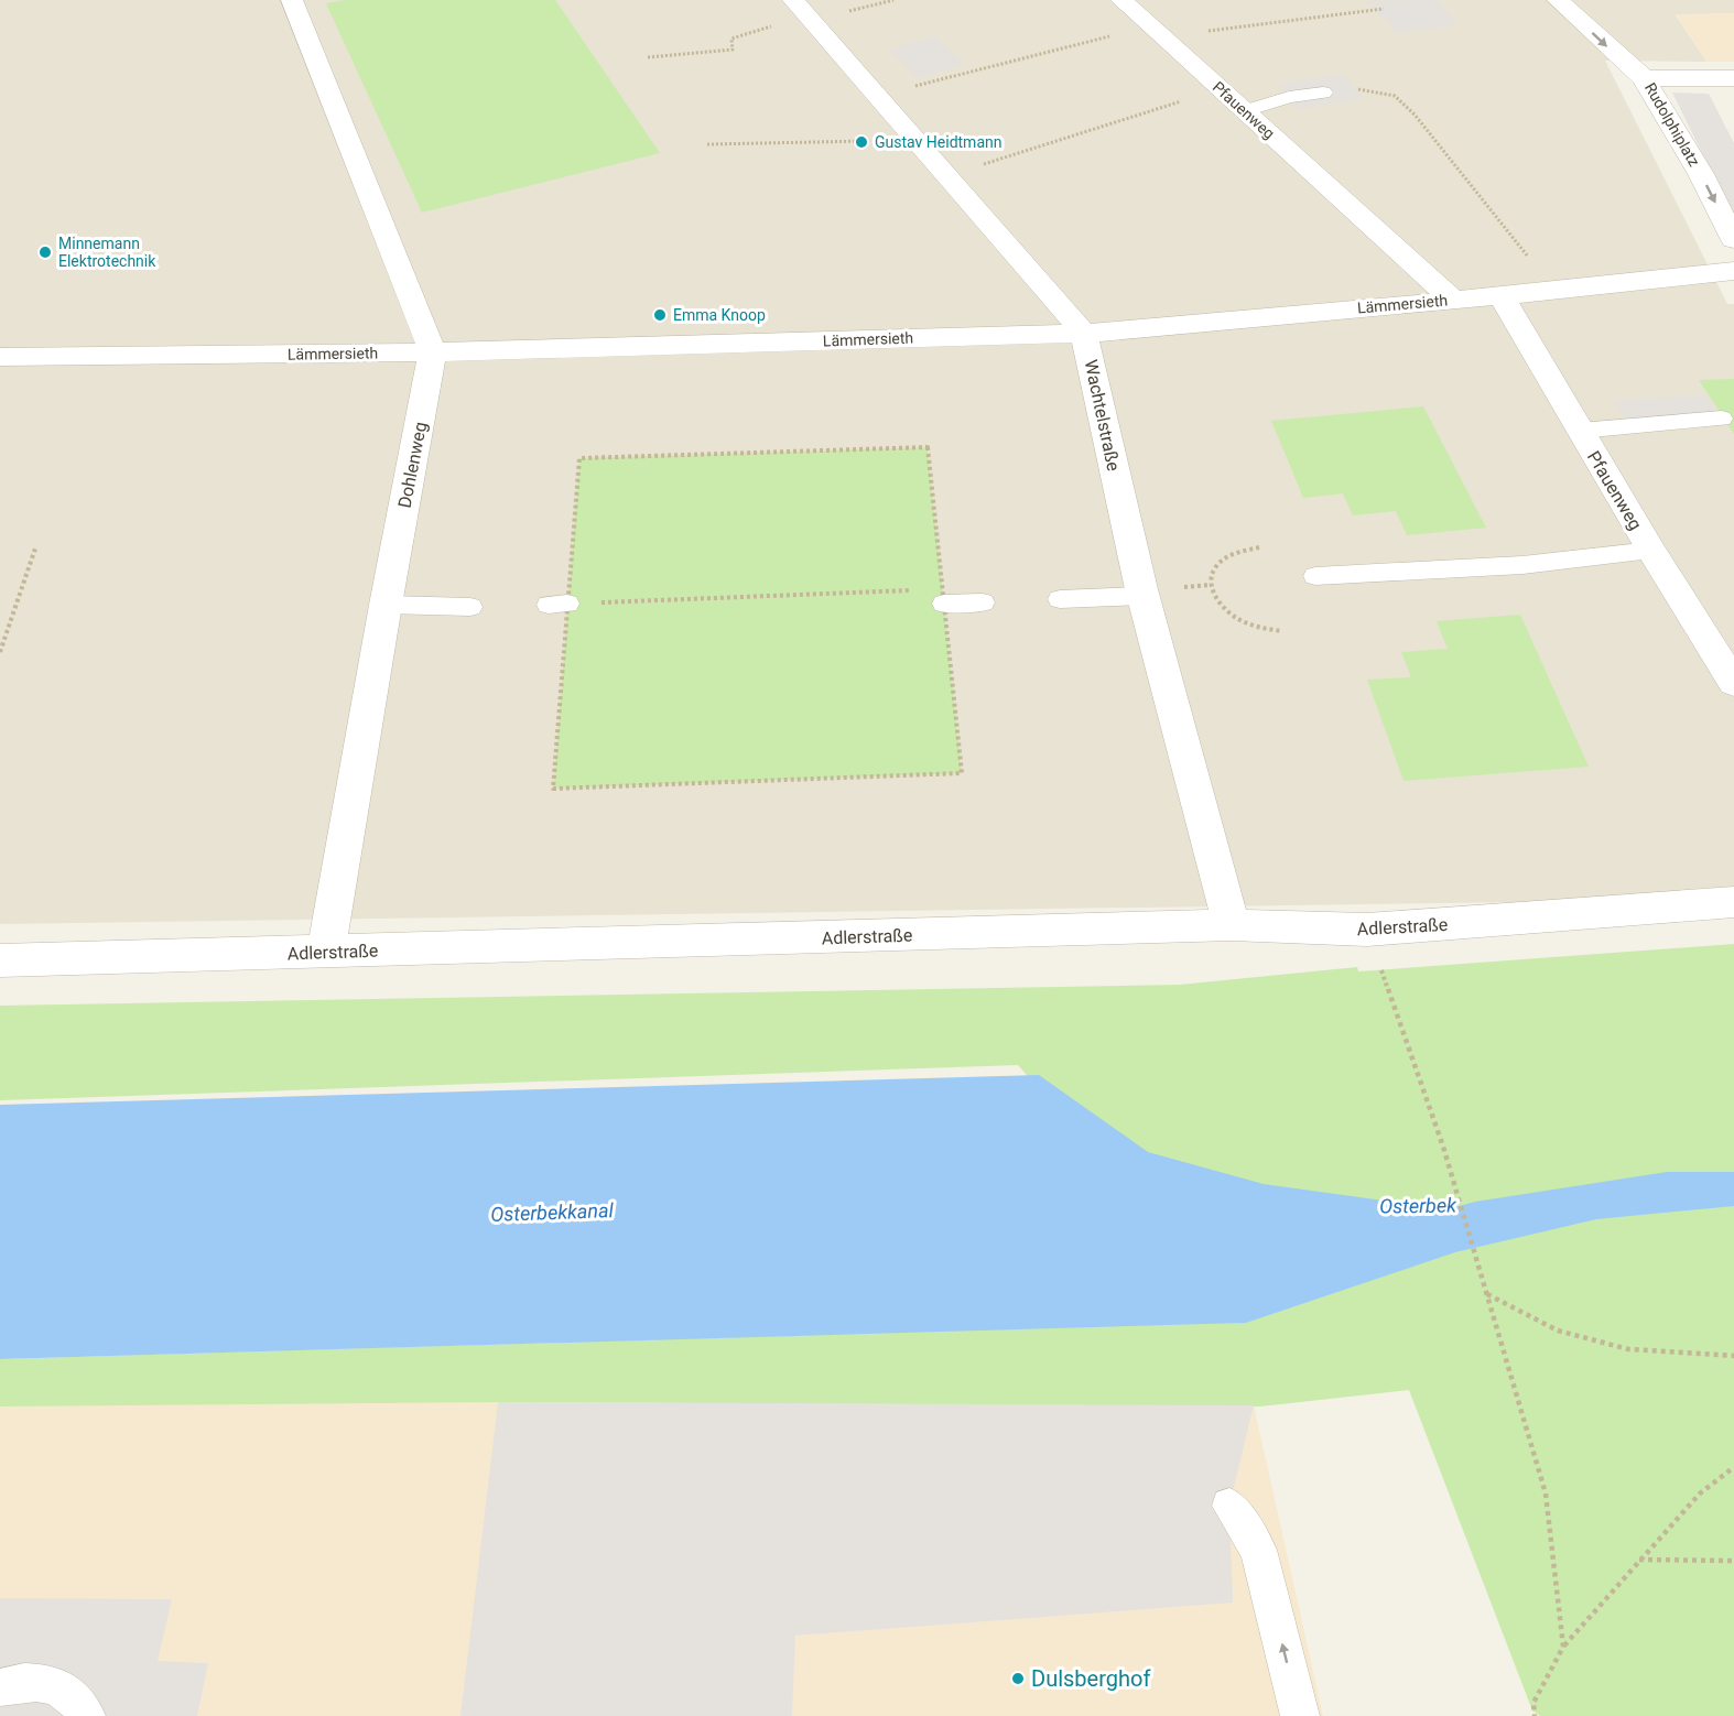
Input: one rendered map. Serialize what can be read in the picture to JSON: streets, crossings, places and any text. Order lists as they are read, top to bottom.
{
  "streets": {
    "street": [
      "Pfauenweg",
      "Rudolphiplatz",
      "Lämmersieth",
      "Wachtelstraße",
      "Dohlenweg",
      "Adlerstraße"
    ]
  },
  "crossings": [
    ["Pfauenweg", "Lämmersieth"],
    ["Lämmersieth", "Wachtelstraße"],
    ["Lämmersieth", "Dohlenweg"],
    ["Wachtelstraße", "Adlerstraße"],
    ["Dohlenweg", "Adlerstraße"]
  ],
  "one_way": ["Rudolphiplatz"],
  "water": ["Osterbek", "Osterbekkanal"],
  "places": [
    "Gustav Heidtmann",
    "Minnemann Elektrotechnik",
    "Emma Knoop",
    "Dulsberghof"
  ]
}
